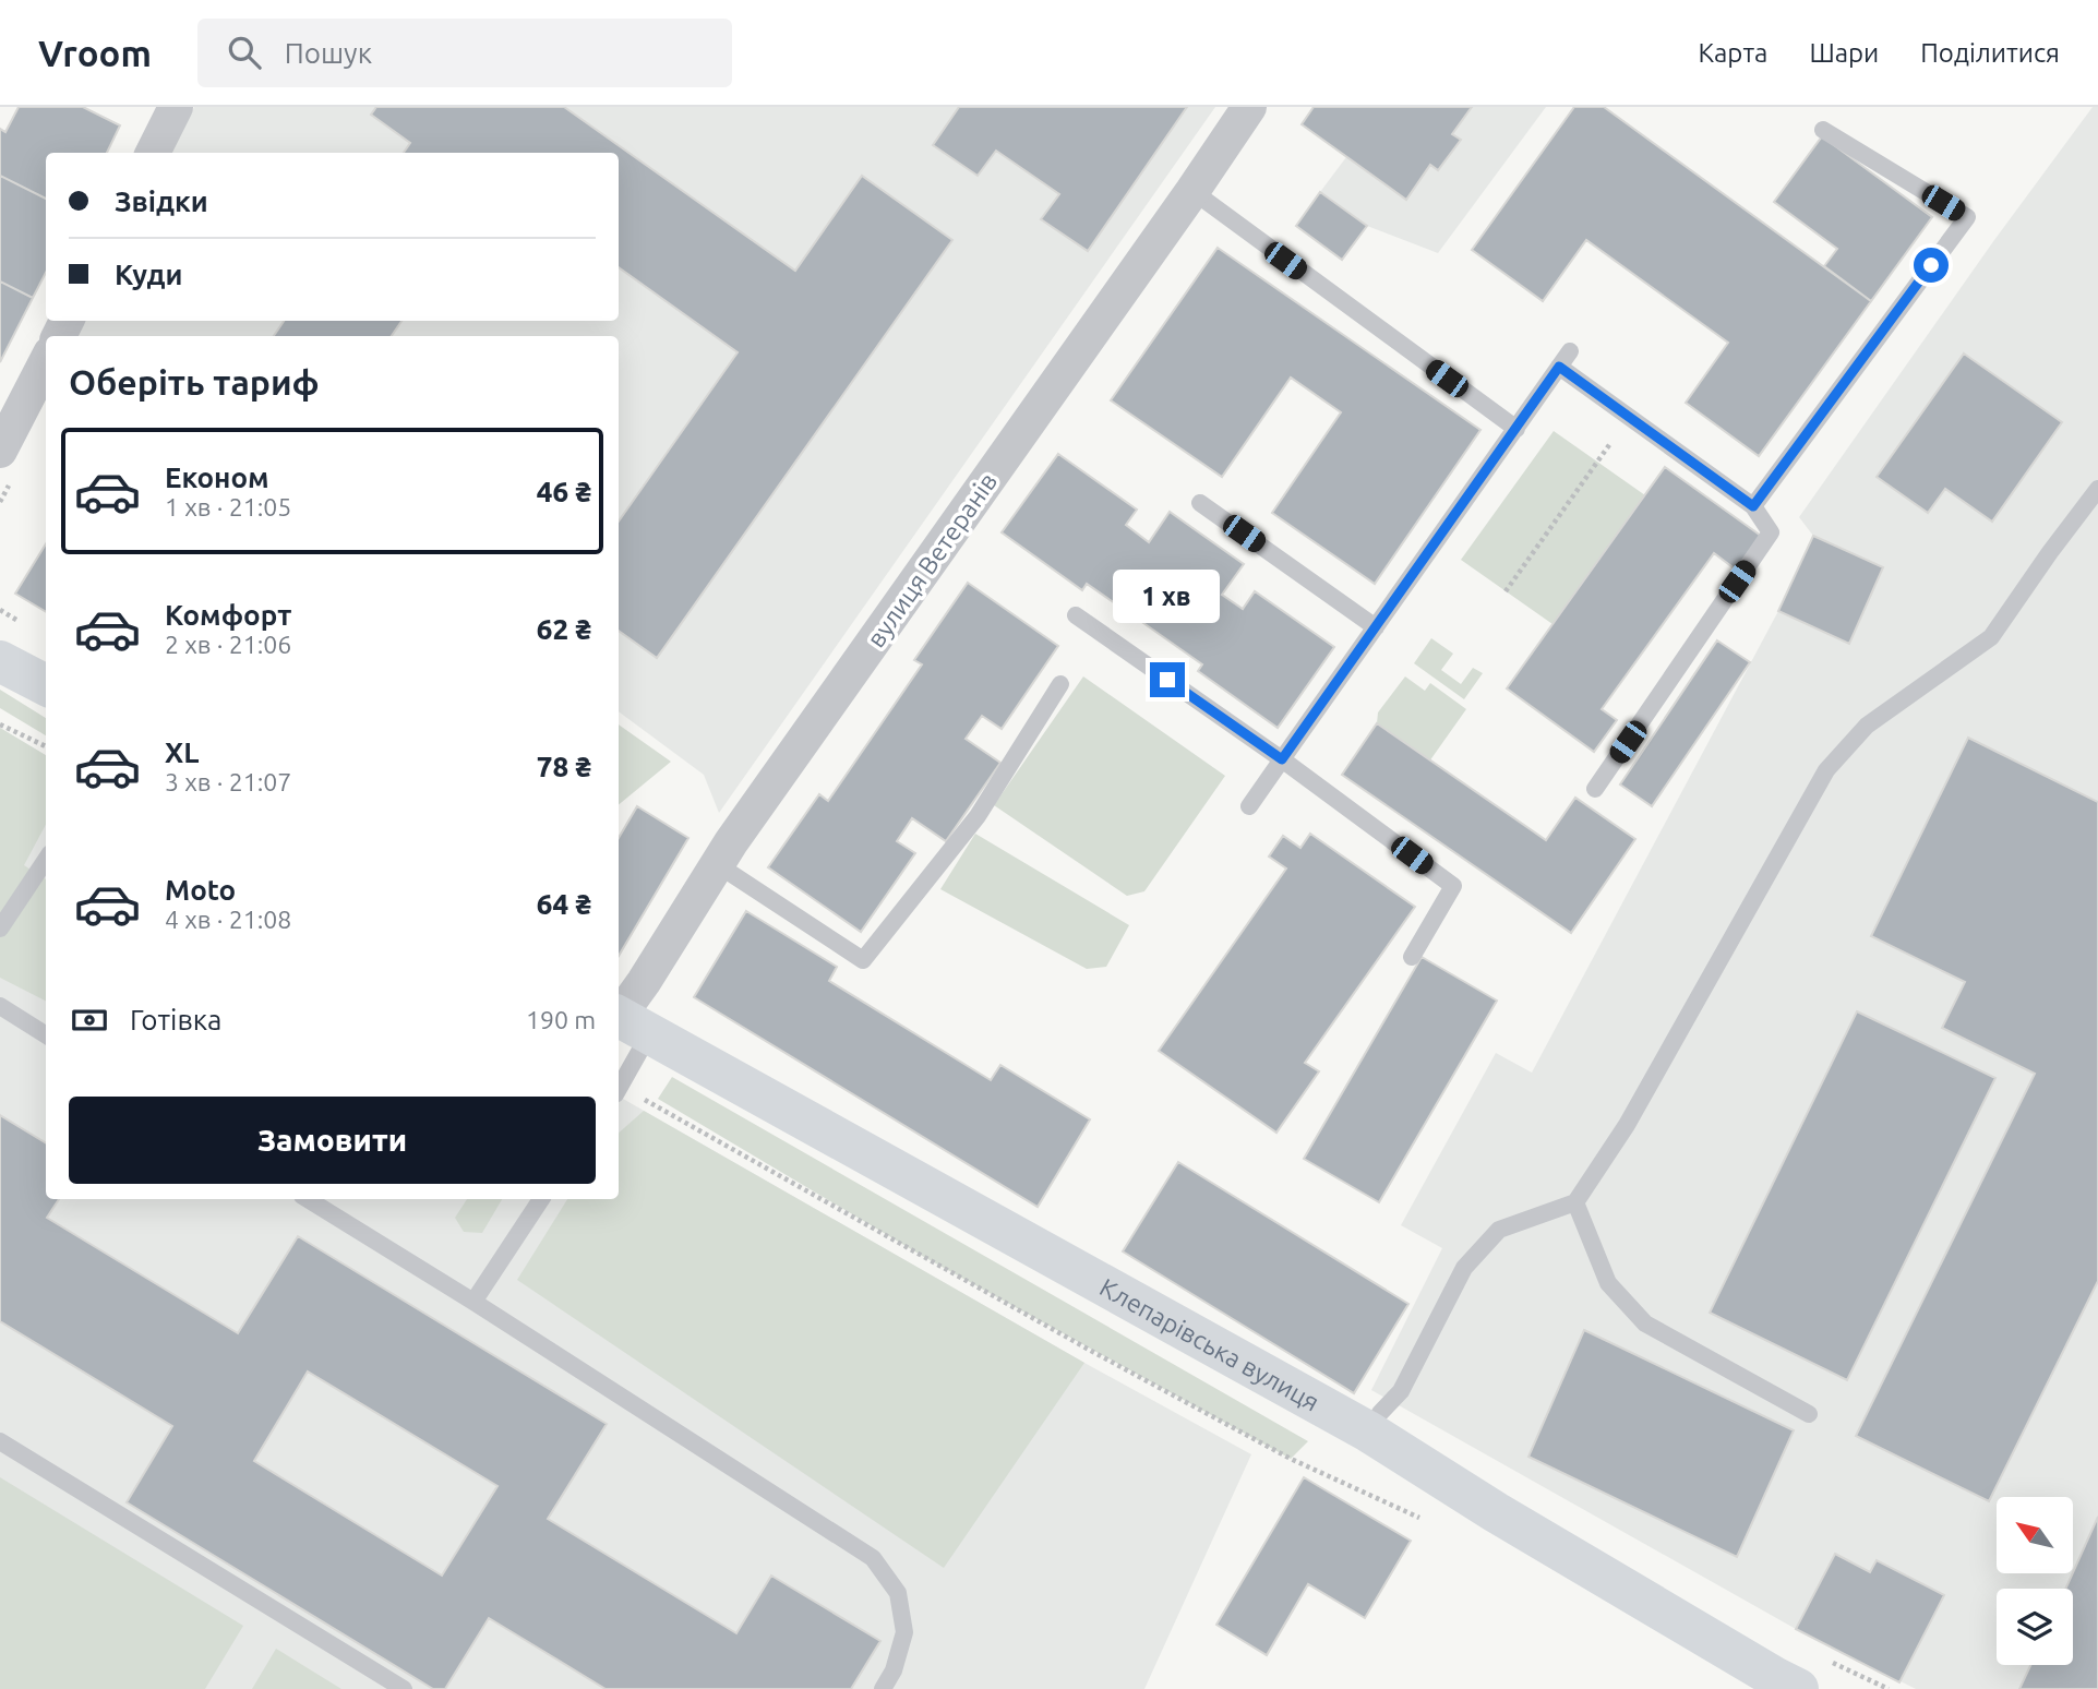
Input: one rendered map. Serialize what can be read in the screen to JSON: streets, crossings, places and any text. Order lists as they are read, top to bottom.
{
  "streets": {
    "main road": ["Клепарівська вулиця"],
    "street": ["вулиця Ветеранів"]
  },
  "crossings": [
    ["вулиця Ветеранів", "Клепарівська вулиця"]
  ],
  "north": "top left",
  "page": {
    "header": "Vroom",
    "search": "Пошук",
    "nav": ["Карта", "Шари", "Поділитися"],
    "banner": ["Звідки", "Куди"],
    "heading": "Оберіть тариф",
    "list": [
      {
        "name": "Економ",
        "note": "1 хв · 21:05",
        "value": "46 ₴"
      },
      {
        "name": "Комфорт",
        "note": "2 хв · 21:06",
        "value": "62 ₴"
      },
      {
        "name": "XL",
        "note": "3 хв · 21:07",
        "value": "78 ₴"
      },
      {
        "name": "Moto",
        "note": "4 хв · 21:08",
        "value": "64 ₴"
      }
    ],
    "bubble": "1 хв",
    "pay": ["Готівка", "190 m"],
    "buttons": "Замовити"
  }
}
